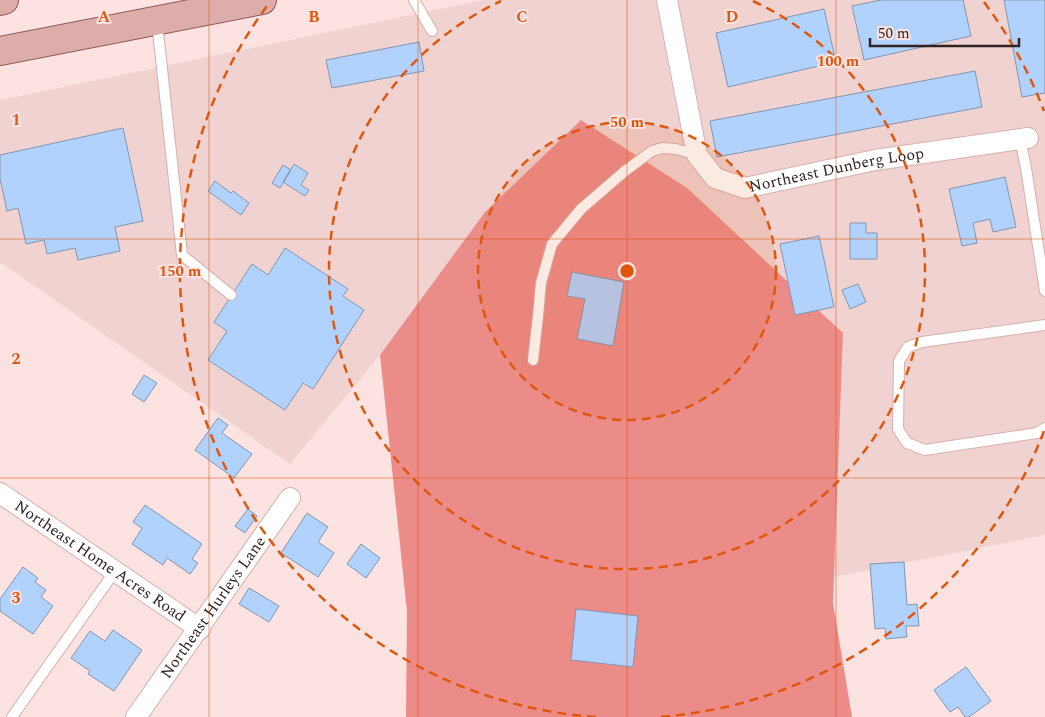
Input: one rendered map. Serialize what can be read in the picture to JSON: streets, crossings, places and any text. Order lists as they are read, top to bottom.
{
  "streets": {
    "street": ["Northeast Dunberg Loop", "Northeast Home Acres Road", "Northeast Hurleys Lane"]
  },
  "crossings": [
    ["Northeast Home Acres Road", "Northeast Hurleys Lane"]
  ],
  "scale_bar": "50 m",
  "grid": {
    "columns": [
      "A",
      "B",
      "C",
      "D"
    ],
    "rows": ["1", "2", "3"]
  },
  "rings": ["100 m", "50 m", "150 m"]
}
